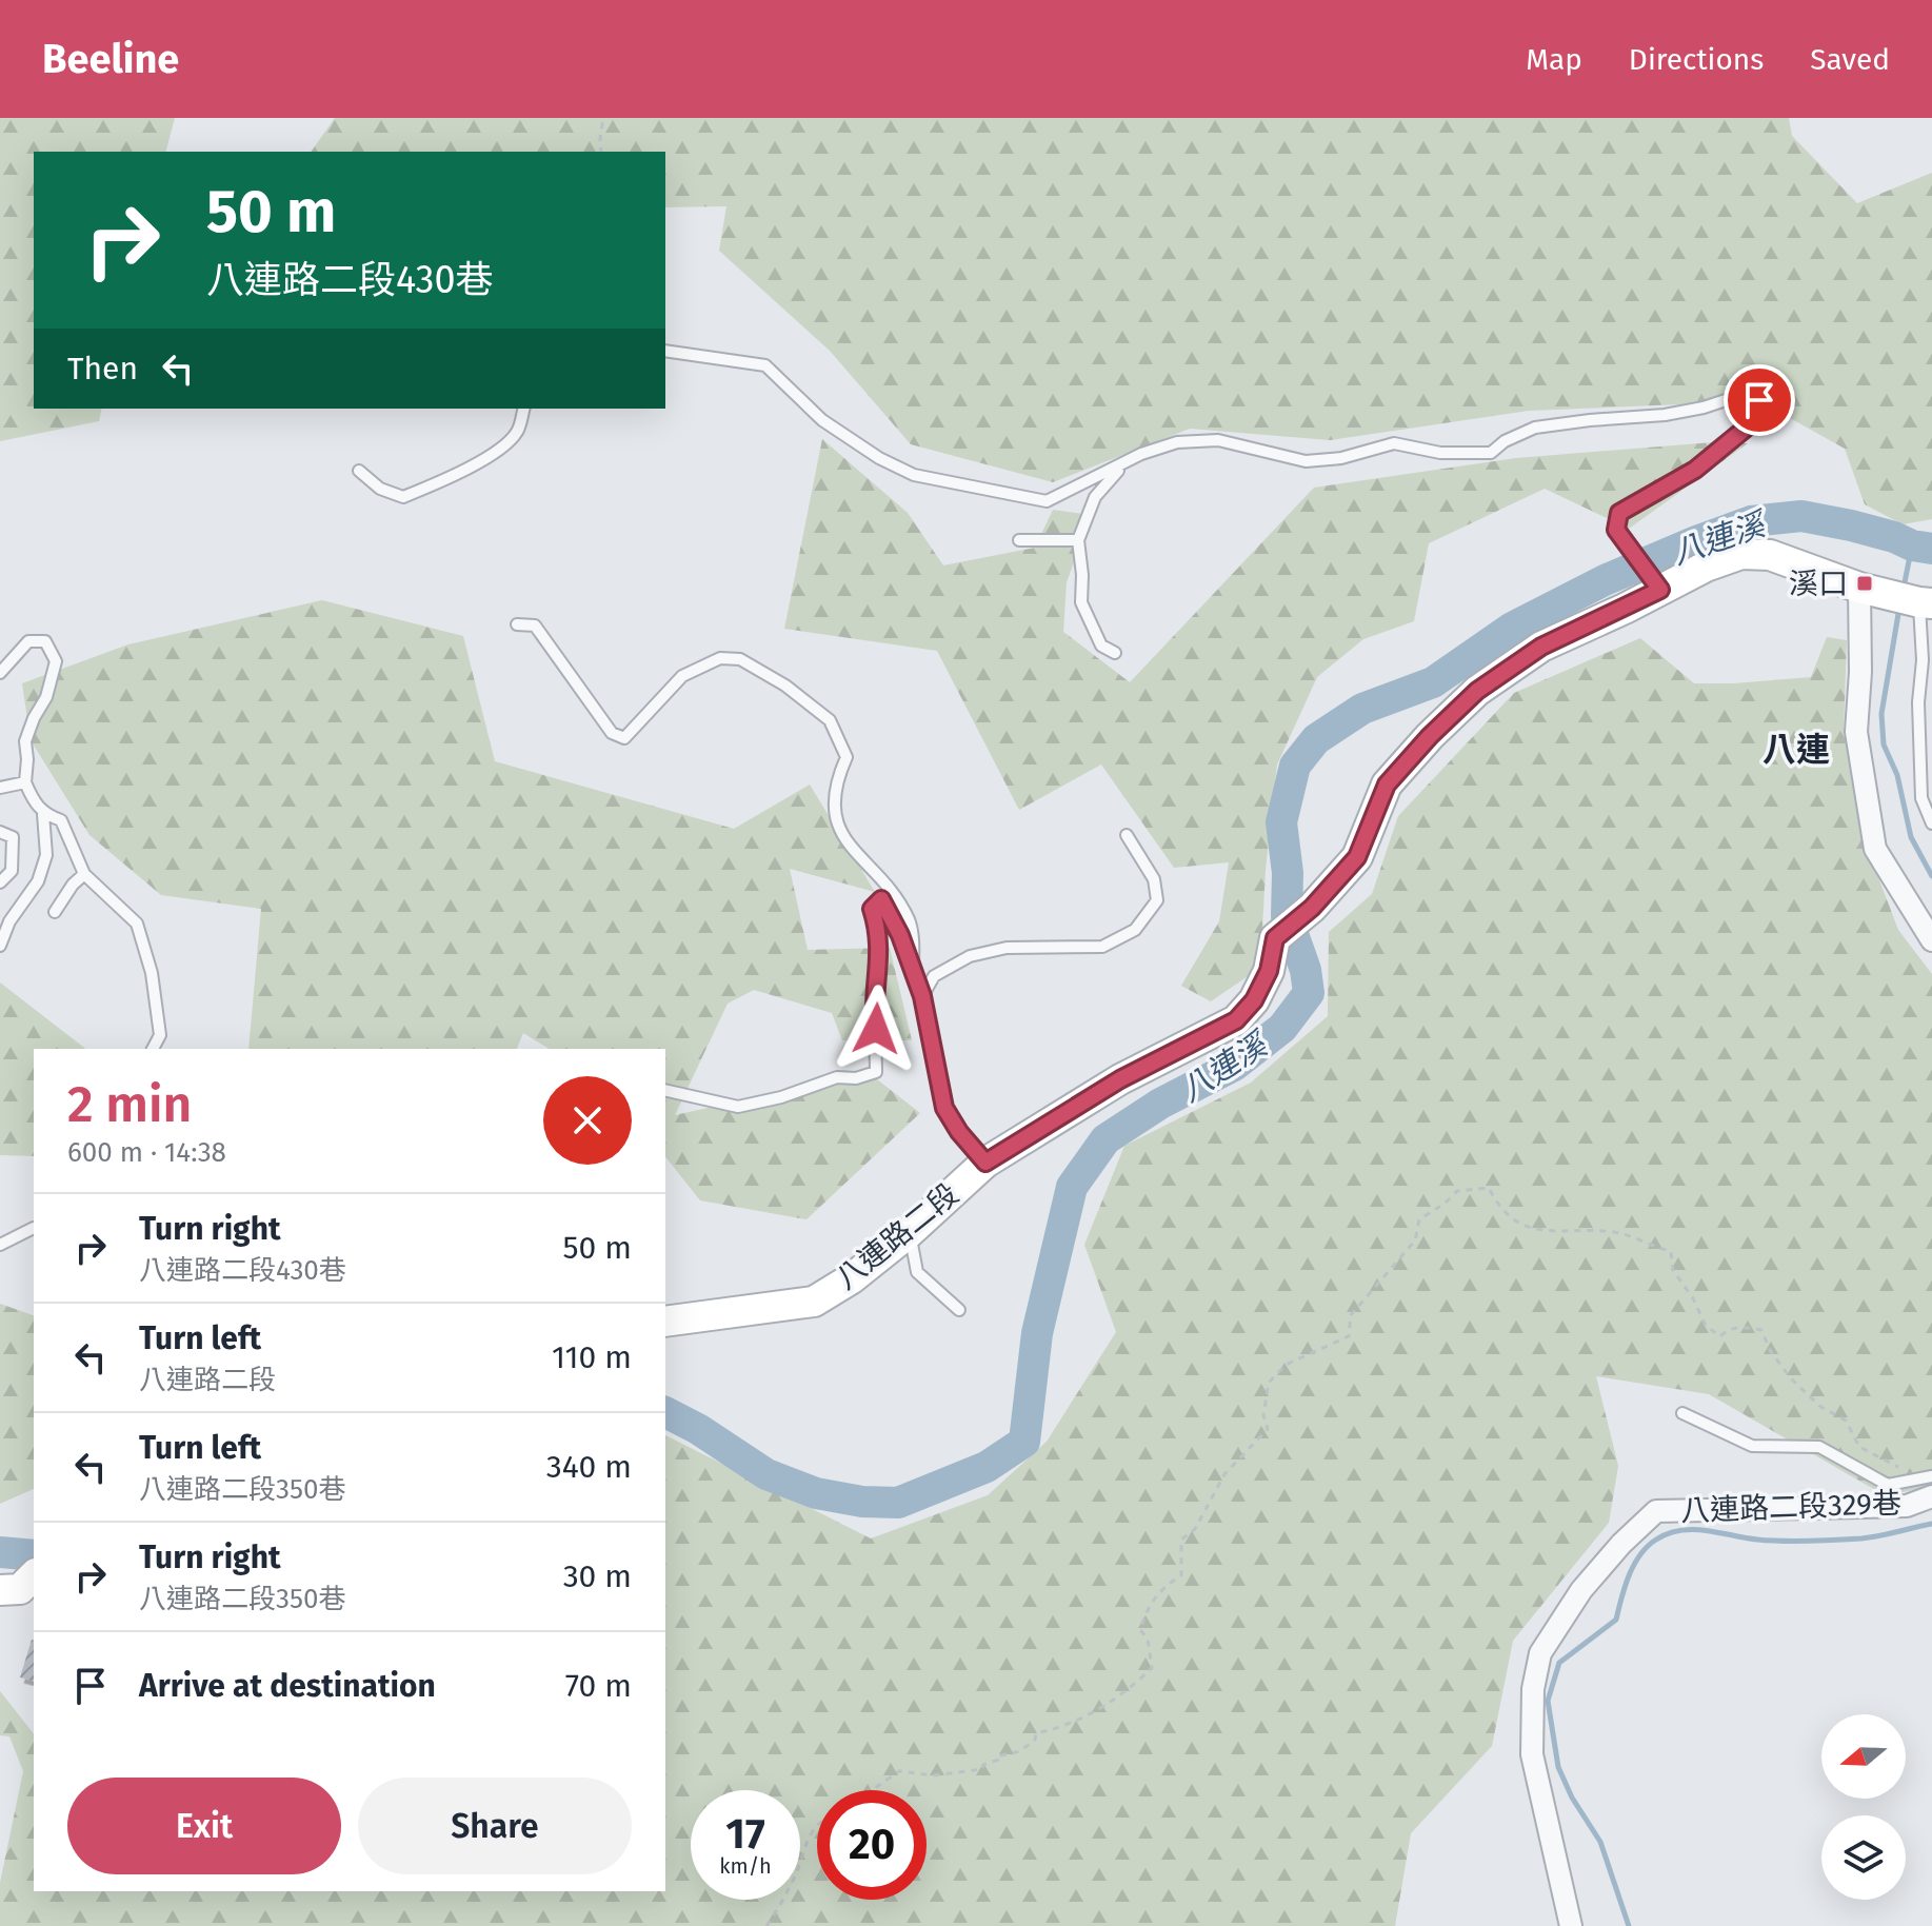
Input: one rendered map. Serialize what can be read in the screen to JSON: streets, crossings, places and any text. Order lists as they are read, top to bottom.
{
  "streets": {
    "street": ["八連路二段", "八連路二段329巷"]
  },
  "districts": ["八連"],
  "water": ["八連溪"],
  "places": {
    "transit": ["溪口"]
  },
  "north": "left",
  "page": {
    "header": "Beeline",
    "nav": ["Map", "Directions", "Saved"],
    "turn": ["50 m", "八連路二段430巷"],
    "then": "Then",
    "heading": ["2 min", "600 m · 14:38"],
    "list": [
      {
        "name": "Turn right",
        "note": "八連路二段430巷",
        "value": "50 m"
      },
      {
        "name": "Turn left",
        "note": "八連路二段",
        "value": "110 m"
      },
      {
        "name": "Turn left",
        "note": "八連路二段350巷",
        "value": "340 m"
      },
      {
        "name": "Turn right",
        "note": "八連路二段350巷",
        "value": "30 m"
      },
      {
        "name": "Arrive at destination",
        "value": "70 m"
      }
    ],
    "buttons": ["Exit", "Share"],
    "speed": "17 km/h",
    "limit": "20"
  }
}
